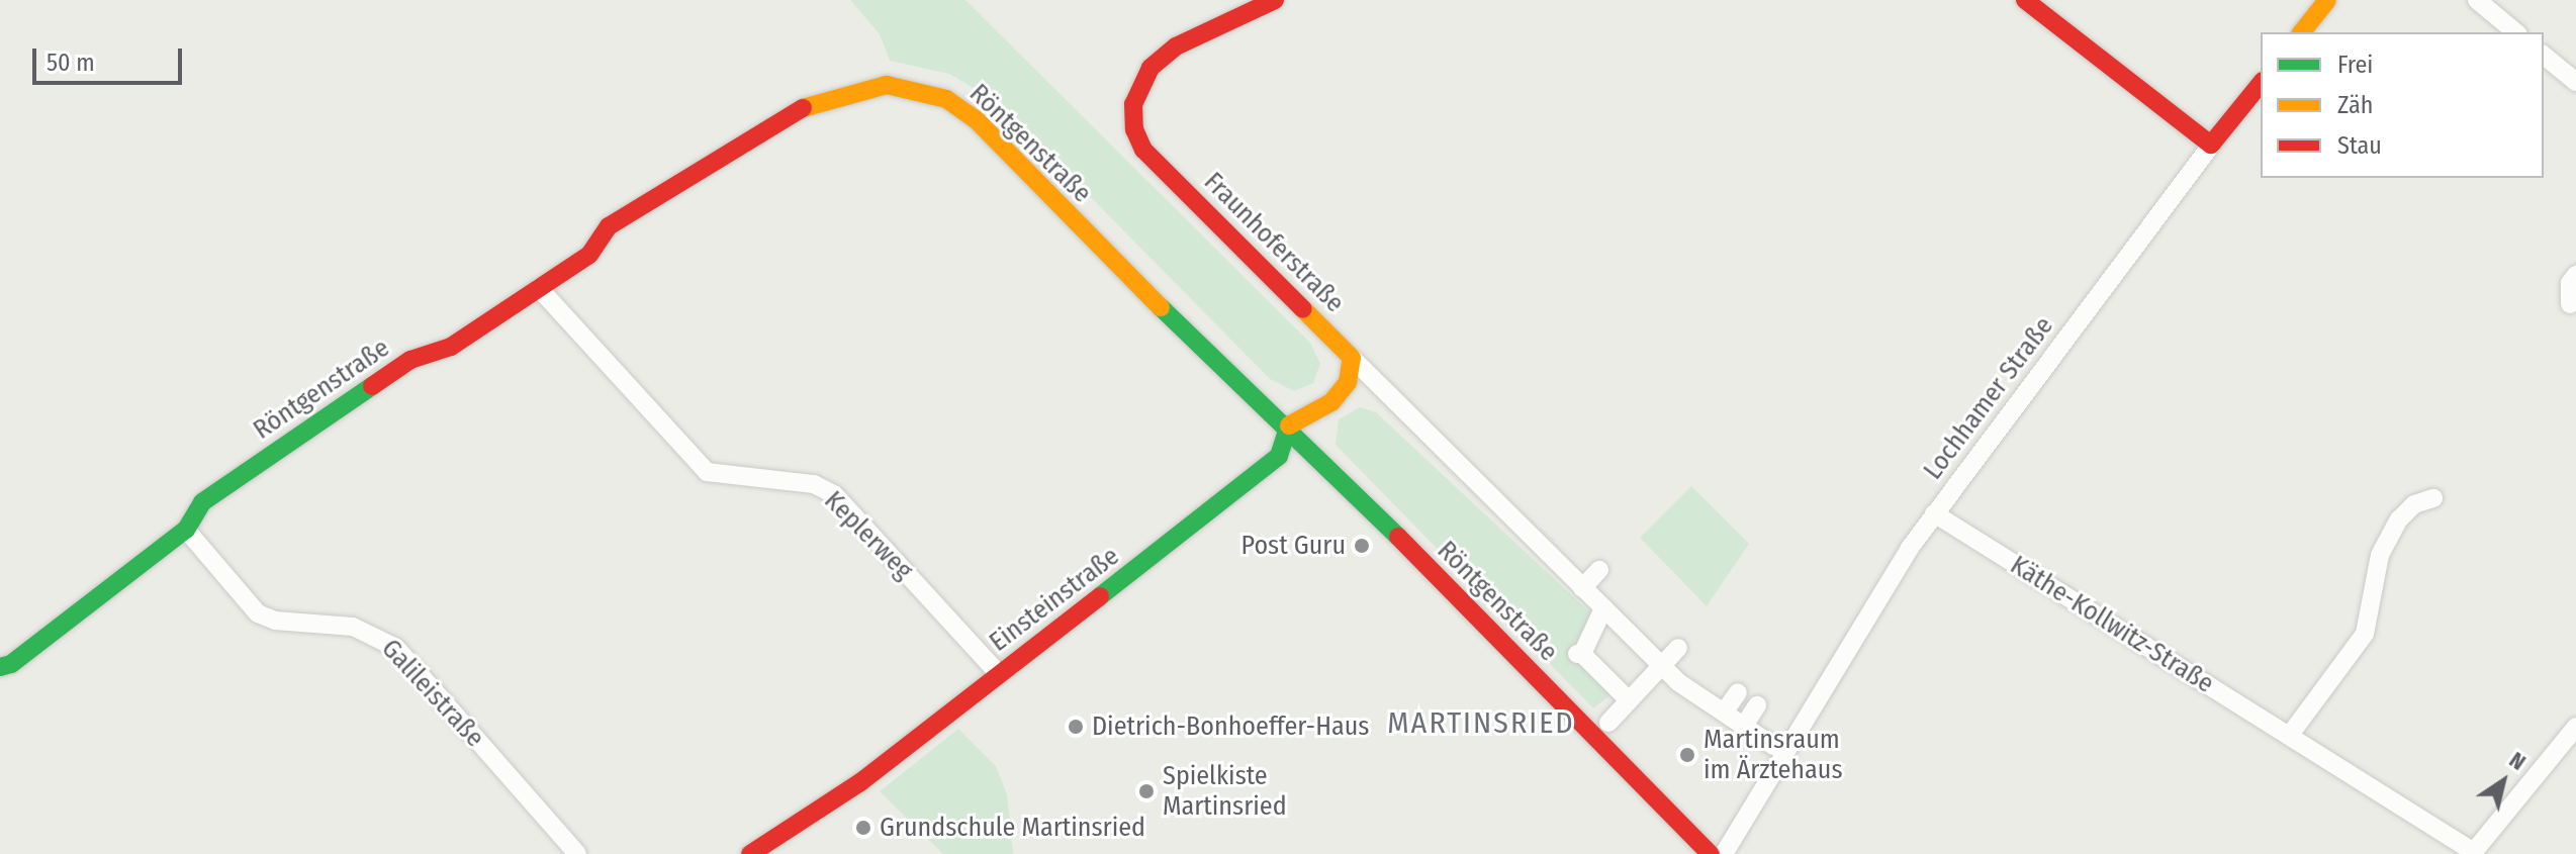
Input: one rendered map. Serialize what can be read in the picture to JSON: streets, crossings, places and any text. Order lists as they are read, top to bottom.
{
  "streets": {
    "street": [
      "Röntgenstraße",
      "Fraunhoferstraße",
      "Lochhamer Straße",
      "Keplerweg",
      "Einsteinstraße",
      "Käthe-Kollwitz-Straße",
      "Galileistraße"
    ]
  },
  "crossings": [
    ["Röntgenstraße", "Keplerweg"],
    ["Röntgenstraße", "Einsteinstraße"],
    ["Röntgenstraße", "Galileistraße"],
    ["Fraunhoferstraße", "Lochhamer Straße"],
    ["Lochhamer Straße", "Käthe-Kollwitz-Straße"],
    ["Keplerweg", "Einsteinstraße"]
  ],
  "districts": ["MARTINSRIED"],
  "places": [
    "Post Guru",
    "Dietrich-Bonhoeffer-Haus",
    "Martinsraum im Ärztehaus",
    "Spielkiste Martinsried",
    "Grundschule Martinsried"
  ],
  "legend": ["Frei", "Zäh", "Stau"],
  "scale_bar": "50 m",
  "north": "top right"
}
